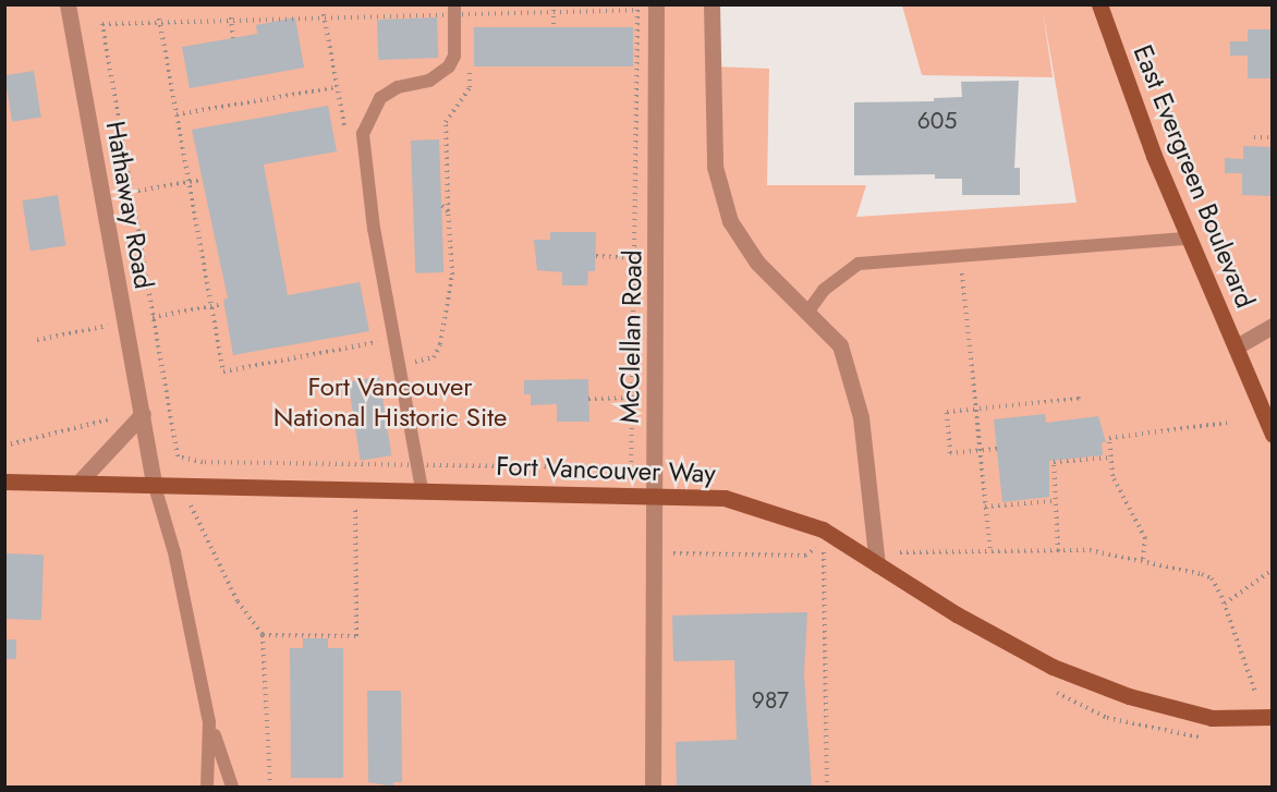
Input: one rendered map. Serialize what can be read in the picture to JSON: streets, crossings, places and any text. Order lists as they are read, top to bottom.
{
  "streets": {
    "street": [
      "East Evergreen Boulevard",
      "Hathaway Road",
      "McClellan Road",
      "Fort Vancouver Way"
    ]
  },
  "crossings": [
    ["Hathaway Road", "Fort Vancouver Way"],
    ["McClellan Road", "Fort Vancouver Way"]
  ],
  "parks": ["Fort Vancouver National Historic Site"],
  "house_numbers": ["605", "987"]
}
